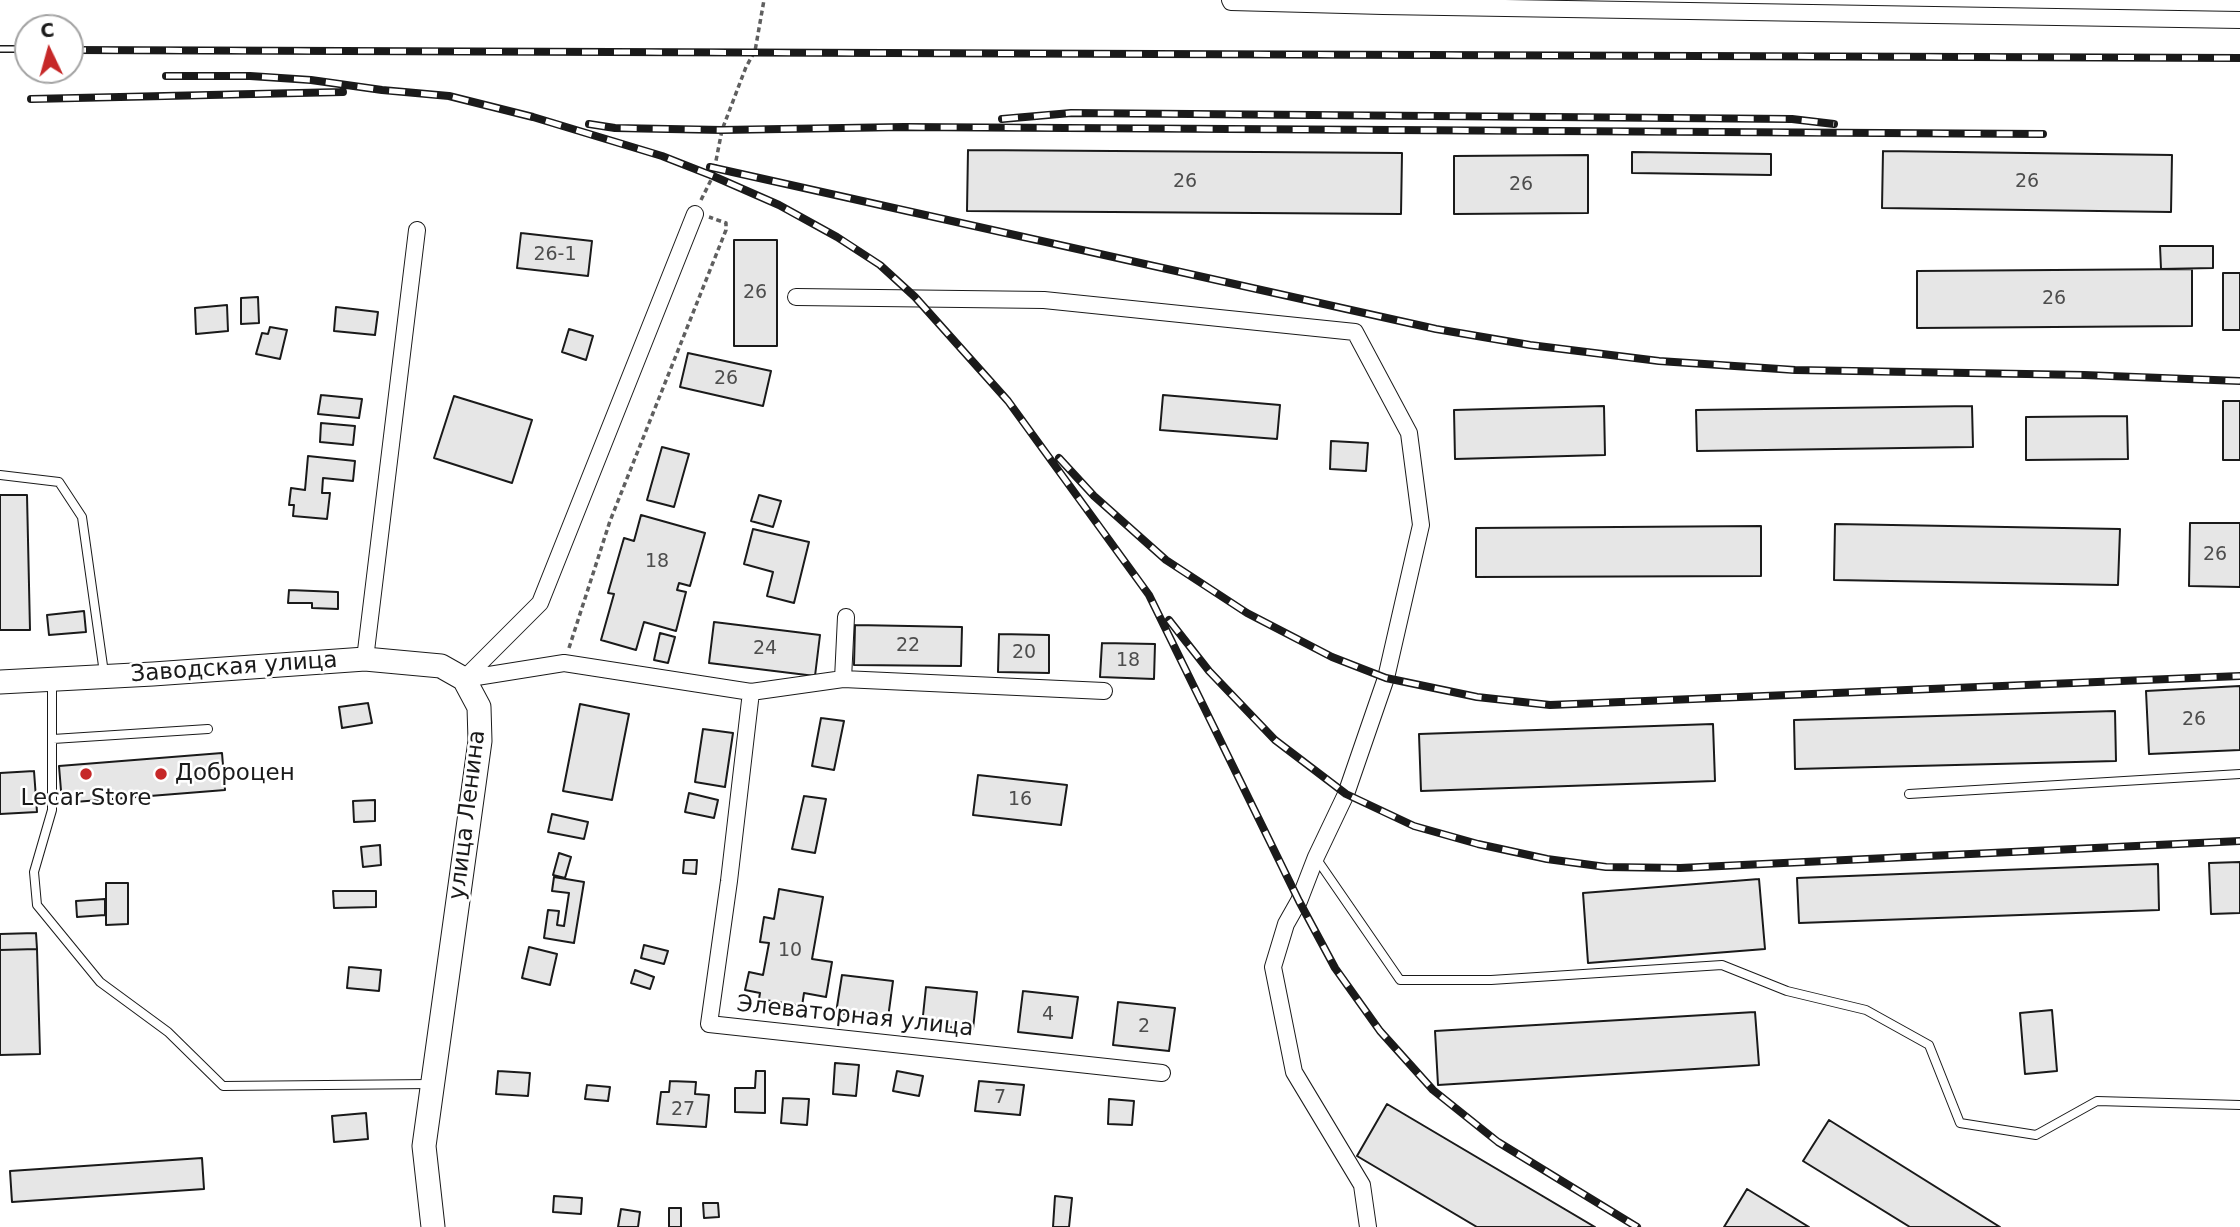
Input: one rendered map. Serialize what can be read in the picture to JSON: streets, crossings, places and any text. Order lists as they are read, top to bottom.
{
  "streets": {
    "main road": ["Заводская улица", "улица Ленина"],
    "street": ["Элеваторная улица"]
  },
  "crossings": [
    ["Заводская улица", "улица Ленина"]
  ],
  "places": ["Lecar Store", "Доброцен"],
  "house_numbers": [
    "26",
    "26",
    "26",
    "26-1",
    "26",
    "26",
    "26",
    "26",
    "18",
    "22",
    "24",
    "20",
    "18",
    "26",
    "16",
    "10",
    "4",
    "2",
    "7",
    "27"
  ],
  "north": "top"
}
